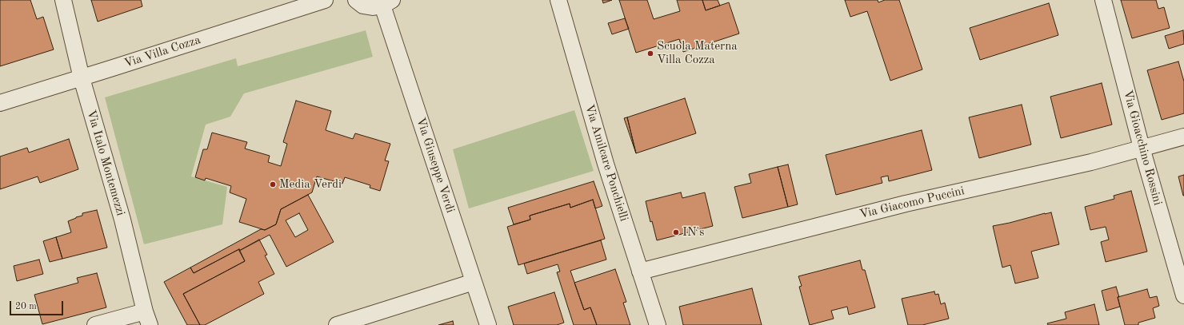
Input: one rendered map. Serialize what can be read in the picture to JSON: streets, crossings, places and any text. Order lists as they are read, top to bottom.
{
  "streets": {
    "street": [
      "Via Villa Cozza",
      "Via Gioacchino Rossini",
      "Via Italo Montemezzi",
      "Via Amilcare Ponchielli",
      "Via Giuseppe Verdi",
      "Via Giacomo Puccini"
    ]
  },
  "crossings": [
    ["Via Villa Cozza", "Via Italo Montemezzi"],
    ["Via Gioacchino Rossini", "Via Giacomo Puccini"],
    ["Via Amilcare Ponchielli", "Via Giacomo Puccini"]
  ],
  "places": ["Scuola Materna Villa Cozza", "Media Verdi", "IN's"],
  "scale_bar": "20 m"
}
